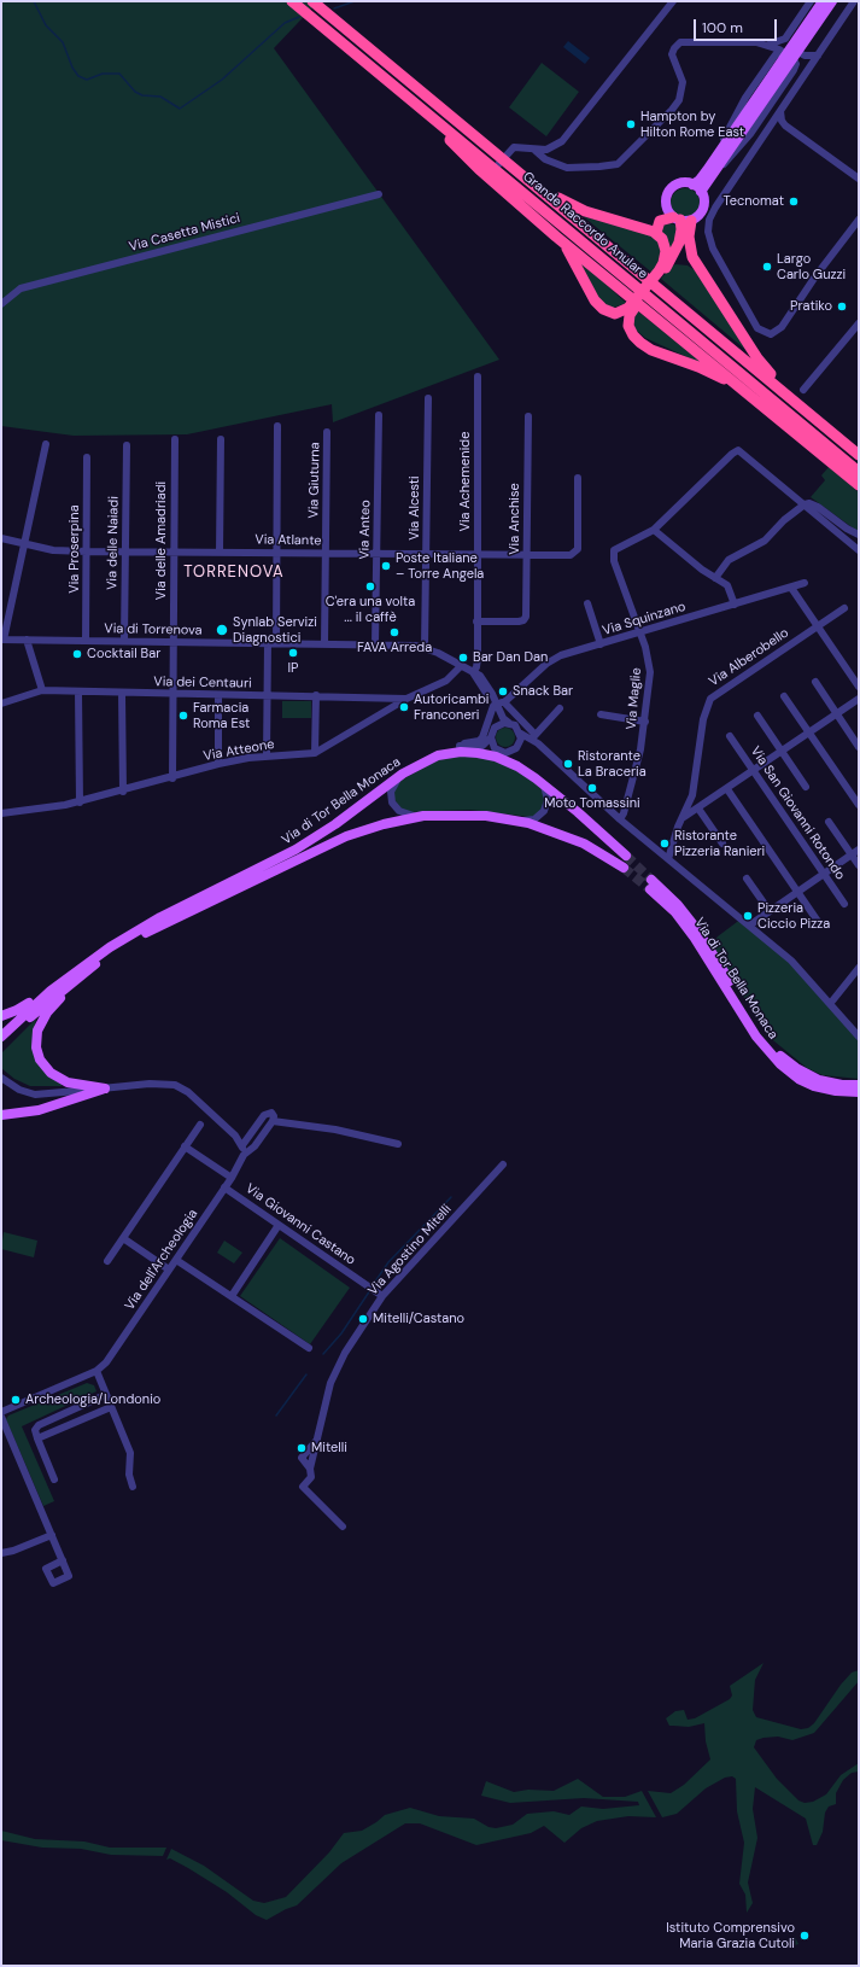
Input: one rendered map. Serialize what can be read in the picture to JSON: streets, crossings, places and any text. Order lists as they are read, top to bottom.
{
  "streets": {
    "highway": ["Grande Raccordo Anulare"],
    "main road": ["Via di Tor Bella Monaca"],
    "street": [
      "Via Casetta Mistici",
      "Via Giuturna",
      "Via Achemenide",
      "Via Alcesti",
      "Via Anchise",
      "Via Anteo",
      "Via delle Amadriadi",
      "Via Atlante",
      "Via delle Naiadi",
      "Via Proserpina",
      "Via Squinzano",
      "Via di Torrenova",
      "Via Alberobello",
      "Via dei Centauri",
      "Via Maglie",
      "Via Atteone",
      "Via San Giovanni Rotondo",
      "Via Giovanni Castano",
      "Via Agostino Mitelli",
      "Via dell'Archeologia"
    ]
  },
  "crossings": [
    ["Via Giuturna", "Via Atlante"],
    ["Via Giuturna", "Via di Torrenova"],
    ["Via Achemenide", "Via Anchise"],
    ["Via Achemenide", "Via Atlante"],
    ["Via Achemenide", "Via di Torrenova"],
    ["Via Alcesti", "Via Atlante"],
    ["Via Alcesti", "Via di Torrenova"],
    ["Via Anchise", "Via Atlante"],
    ["Via Anteo", "Via Atlante"],
    ["Via Anteo", "Via di Torrenova"],
    ["Via delle Amadriadi", "Via Atlante"],
    ["Via delle Amadriadi", "Via di Torrenova"],
    ["Via delle Amadriadi", "Via dei Centauri"],
    ["Via delle Amadriadi", "Via Atteone"],
    ["Via Atlante", "Via delle Naiadi"],
    ["Via Atlante", "Via Proserpina"],
    ["Via delle Naiadi", "Via di Torrenova"],
    ["Via Proserpina", "Via di Torrenova"],
    ["Via Squinzano", "Via Maglie"],
    ["Via di Torrenova", "Via Atteone"],
    ["Via dei Centauri", "Via Atteone"],
    ["Via Giovanni Castano", "Via Agostino Mitelli"],
    ["Via Giovanni Castano", "Via dell'Archeologia"]
  ],
  "districts": ["TORRENOVA"],
  "places": [
    "Hampton by Hilton Rome East",
    "Tecnomat",
    "Largo Carlo Guzzi",
    "Pratiko",
    "Poste Italiane – Torre Angela",
    "C'era una volta ... il caffè",
    "Synlab Servizi Diagnostici",
    "FAVA Arreda",
    "IP",
    "Cocktail Bar",
    "Bar Dan Dan",
    "Snack Bar",
    "Autoricambi Franconeri",
    "Farmacia Roma Est",
    "Ristorante La Braceria",
    "Moto Tomassini",
    "Ristorante Pizzeria Ranieri",
    "Pizzeria Ciccio Pizza",
    "Mitelli/Castano",
    "Archeologia/Londonio",
    "Mitelli",
    "Istituto Comprensivo Maria Grazia Cutoli"
  ],
  "scale_bar": "100 m"
}
